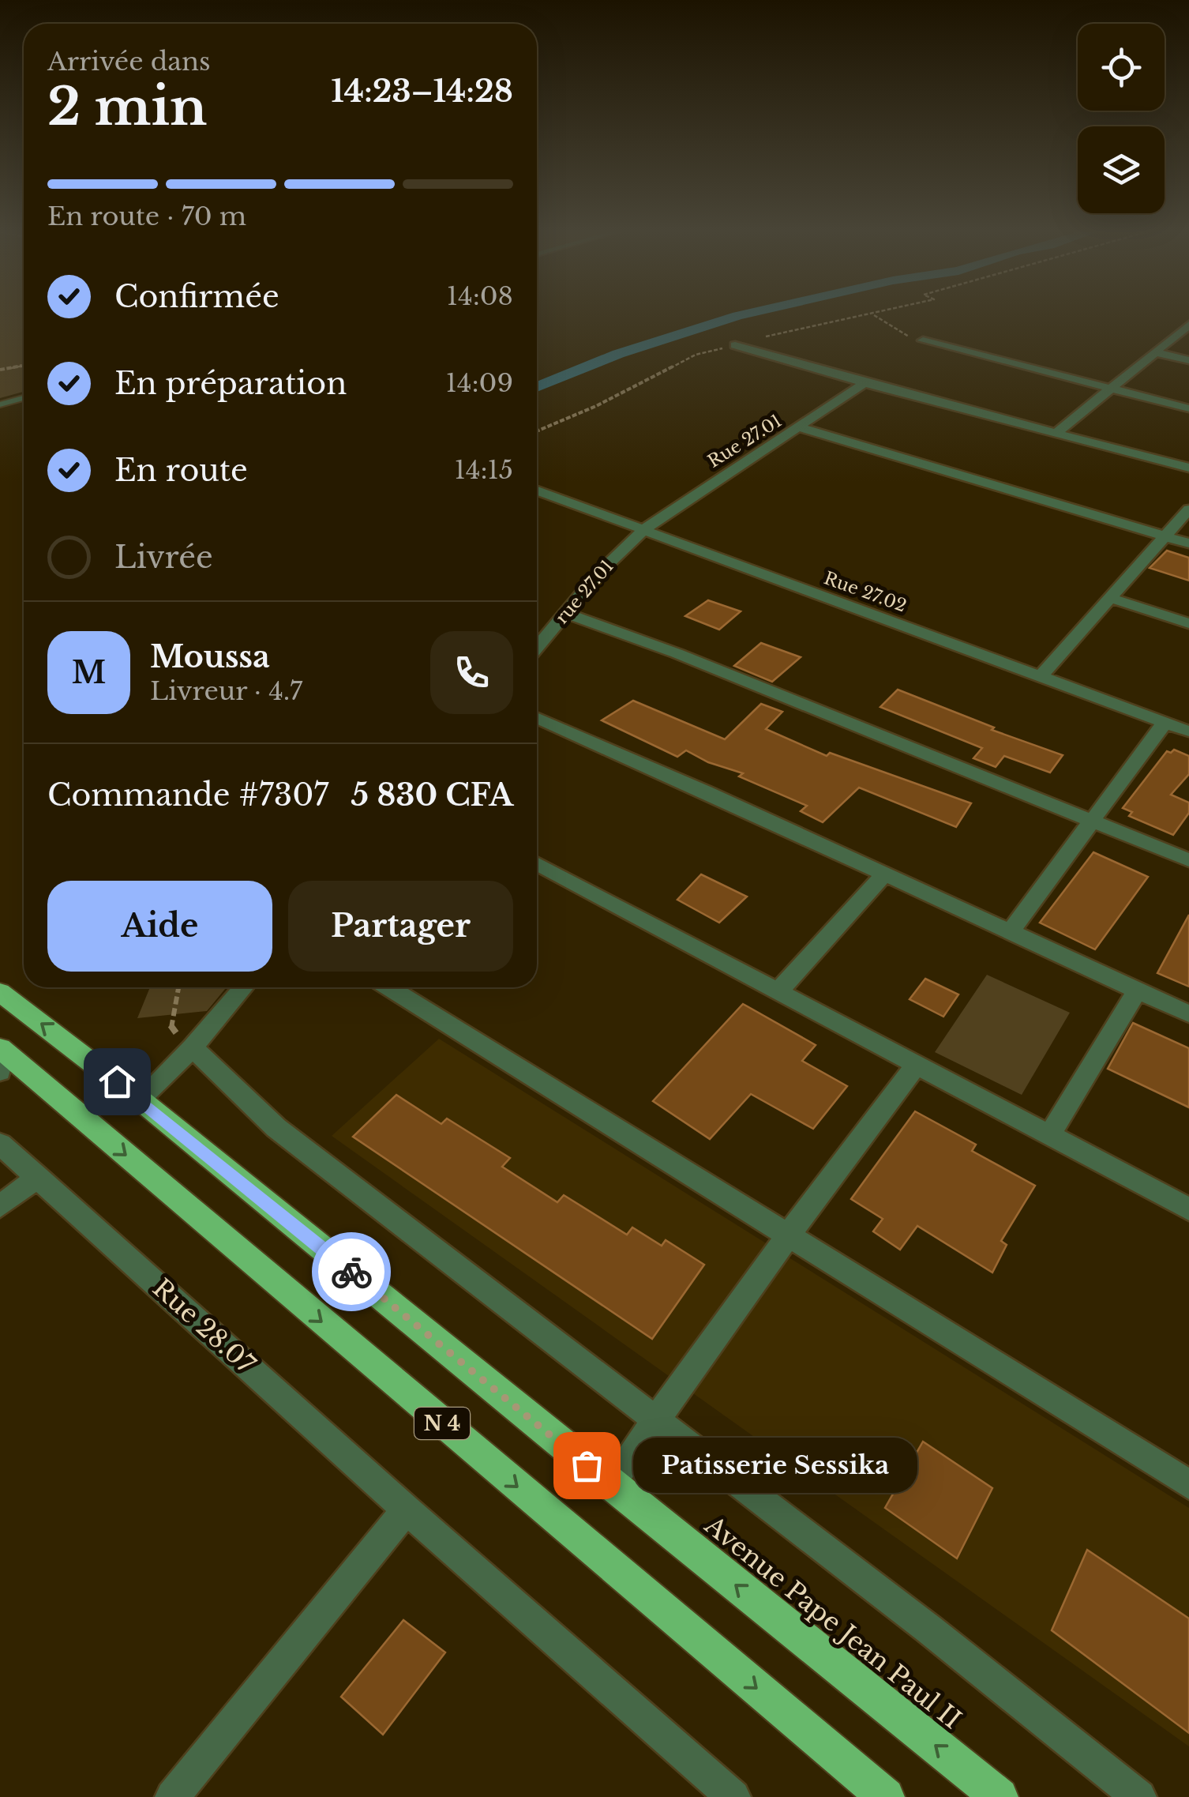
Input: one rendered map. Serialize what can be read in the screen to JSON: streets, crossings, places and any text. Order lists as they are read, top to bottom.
{
  "streets": {
    "highway": ["N 4", "Avenue Pape Jean Paul II"],
    "street": [
      "Rue 27.01",
      "rue 27.01",
      "Rue 27.02",
      "Rue 28.07"
    ]
  },
  "crossings": [
    ["Rue 27.01", "rue 27.01"],
    ["Rue 27.01", "Rue 27.02"],
    ["rue 27.01", "Rue 27.02"]
  ],
  "places": ["Patisserie Sessika"],
  "page": {
    "heading": ["2 min", "Arrivée dans", "14:23–14:28"],
    "panel": [
      "Moussa",
      "Livreur · 4.7",
      "Commande #7307",
      "5 830 CFA"
    ],
    "bar": "En route · 70 m",
    "list": [
      ["Confirmée", "14:08"],
      ["En préparation", "14:09"],
      ["En route", "14:15"],
      "Livrée"
    ],
    "round": "M",
    "buttons": ["Aide", "Partager"],
    "bubble": "Patisserie Sessika"
  }
}
